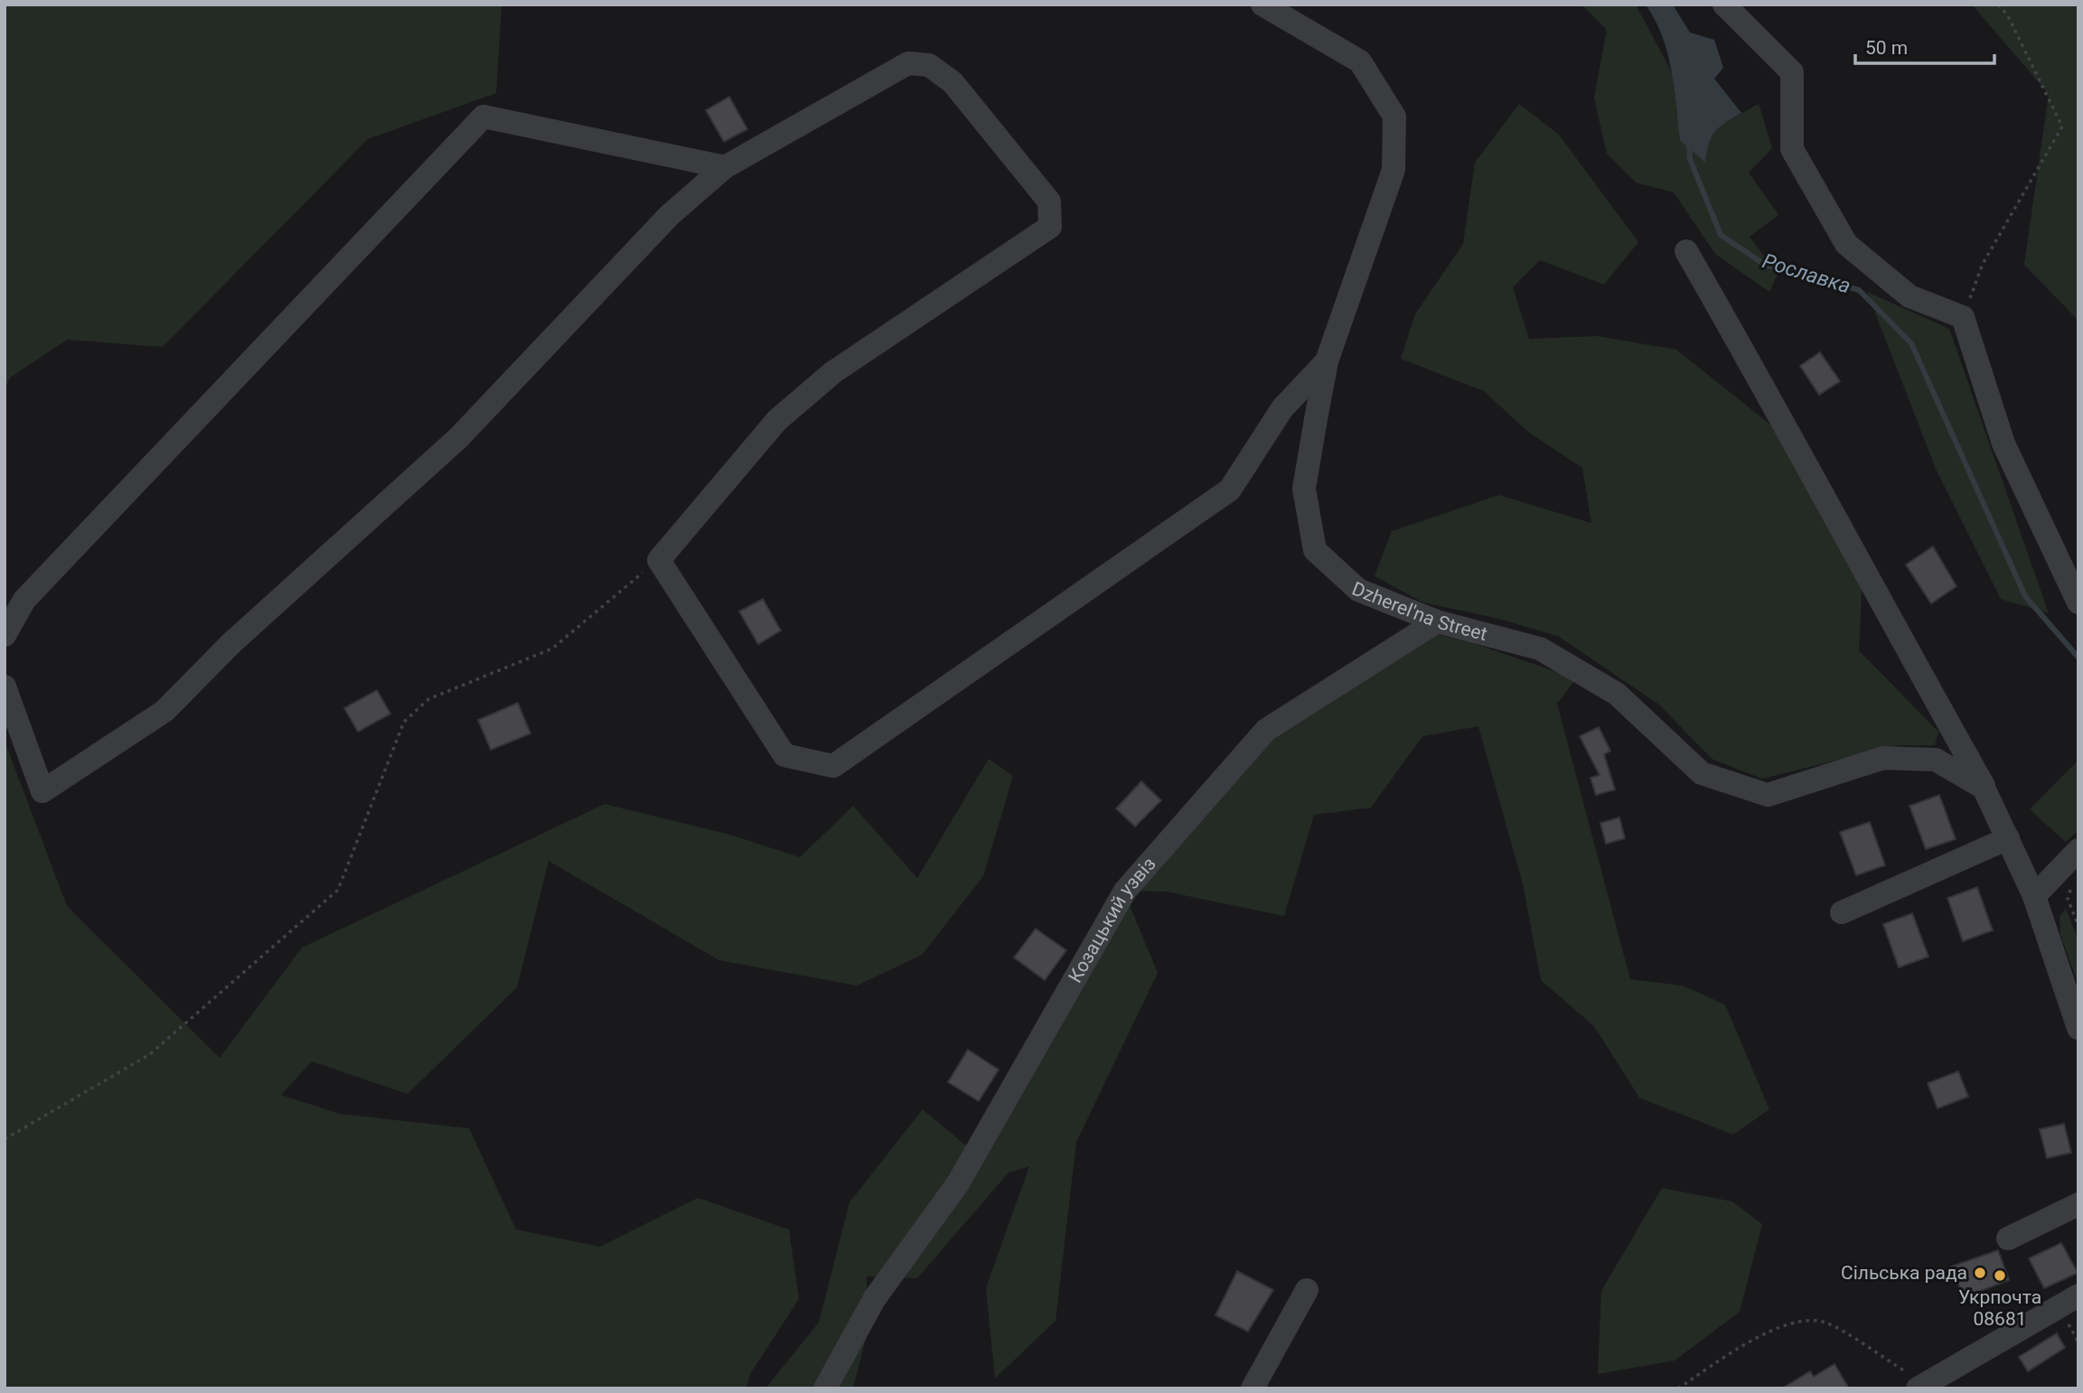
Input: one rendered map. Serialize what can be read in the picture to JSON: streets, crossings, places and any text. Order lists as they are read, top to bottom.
{
  "streets": {
    "street": ["Dzherel'na Street", "Козацький узвіз"]
  },
  "crossings": [
    ["Dzherel'na Street", "Козацький узвіз"]
  ],
  "water": ["Рославка"],
  "places": ["Сільська рада", "Укрпочта 08681"],
  "scale_bar": "50 m"
}
